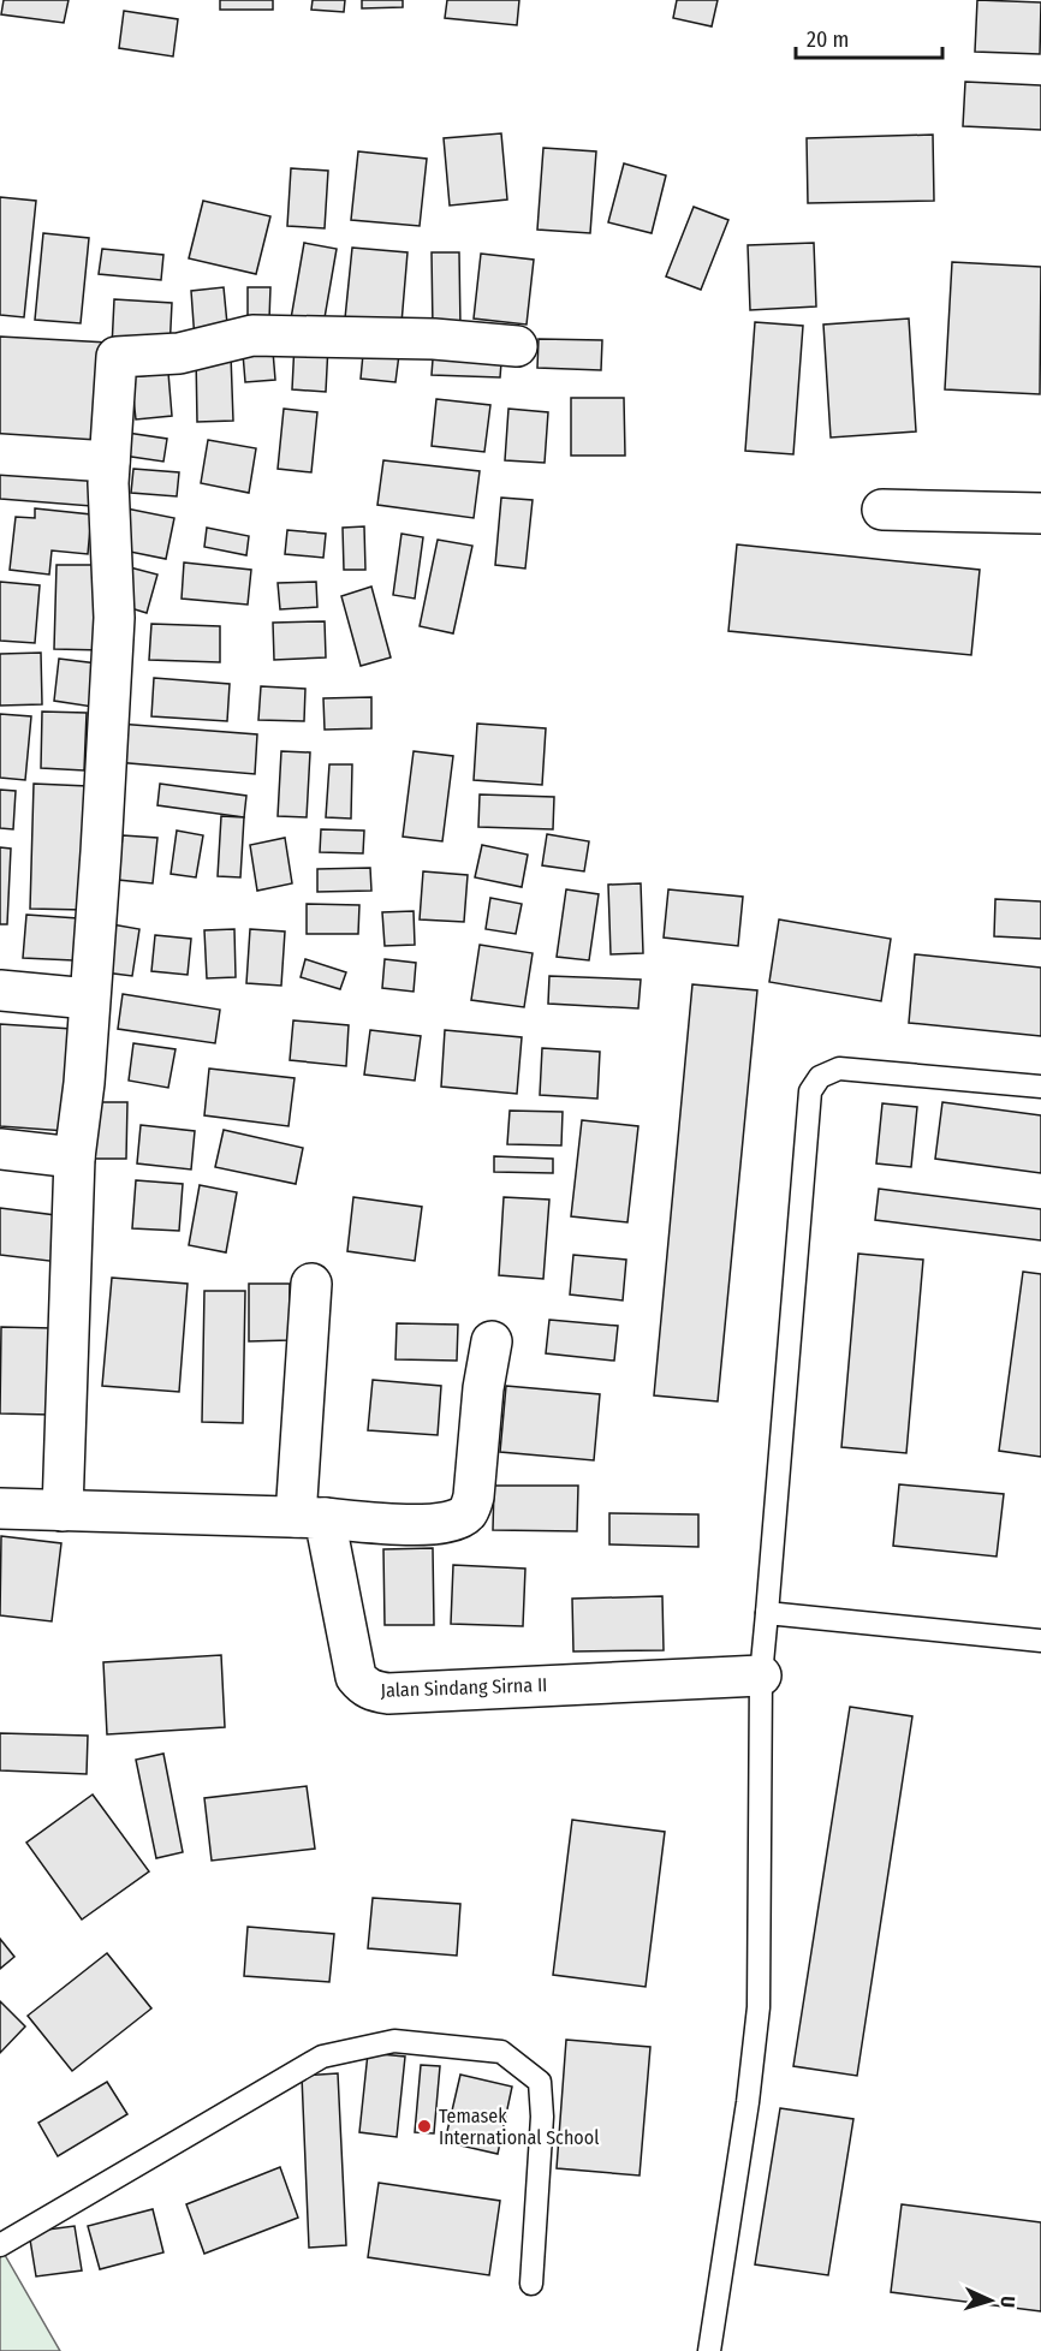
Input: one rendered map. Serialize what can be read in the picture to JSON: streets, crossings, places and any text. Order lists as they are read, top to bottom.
{
  "streets": {
    "street": ["Jalan Sindang Sirna II"]
  },
  "places": ["Temasek International School"],
  "scale_bar": "20 m",
  "north": "right"
}
